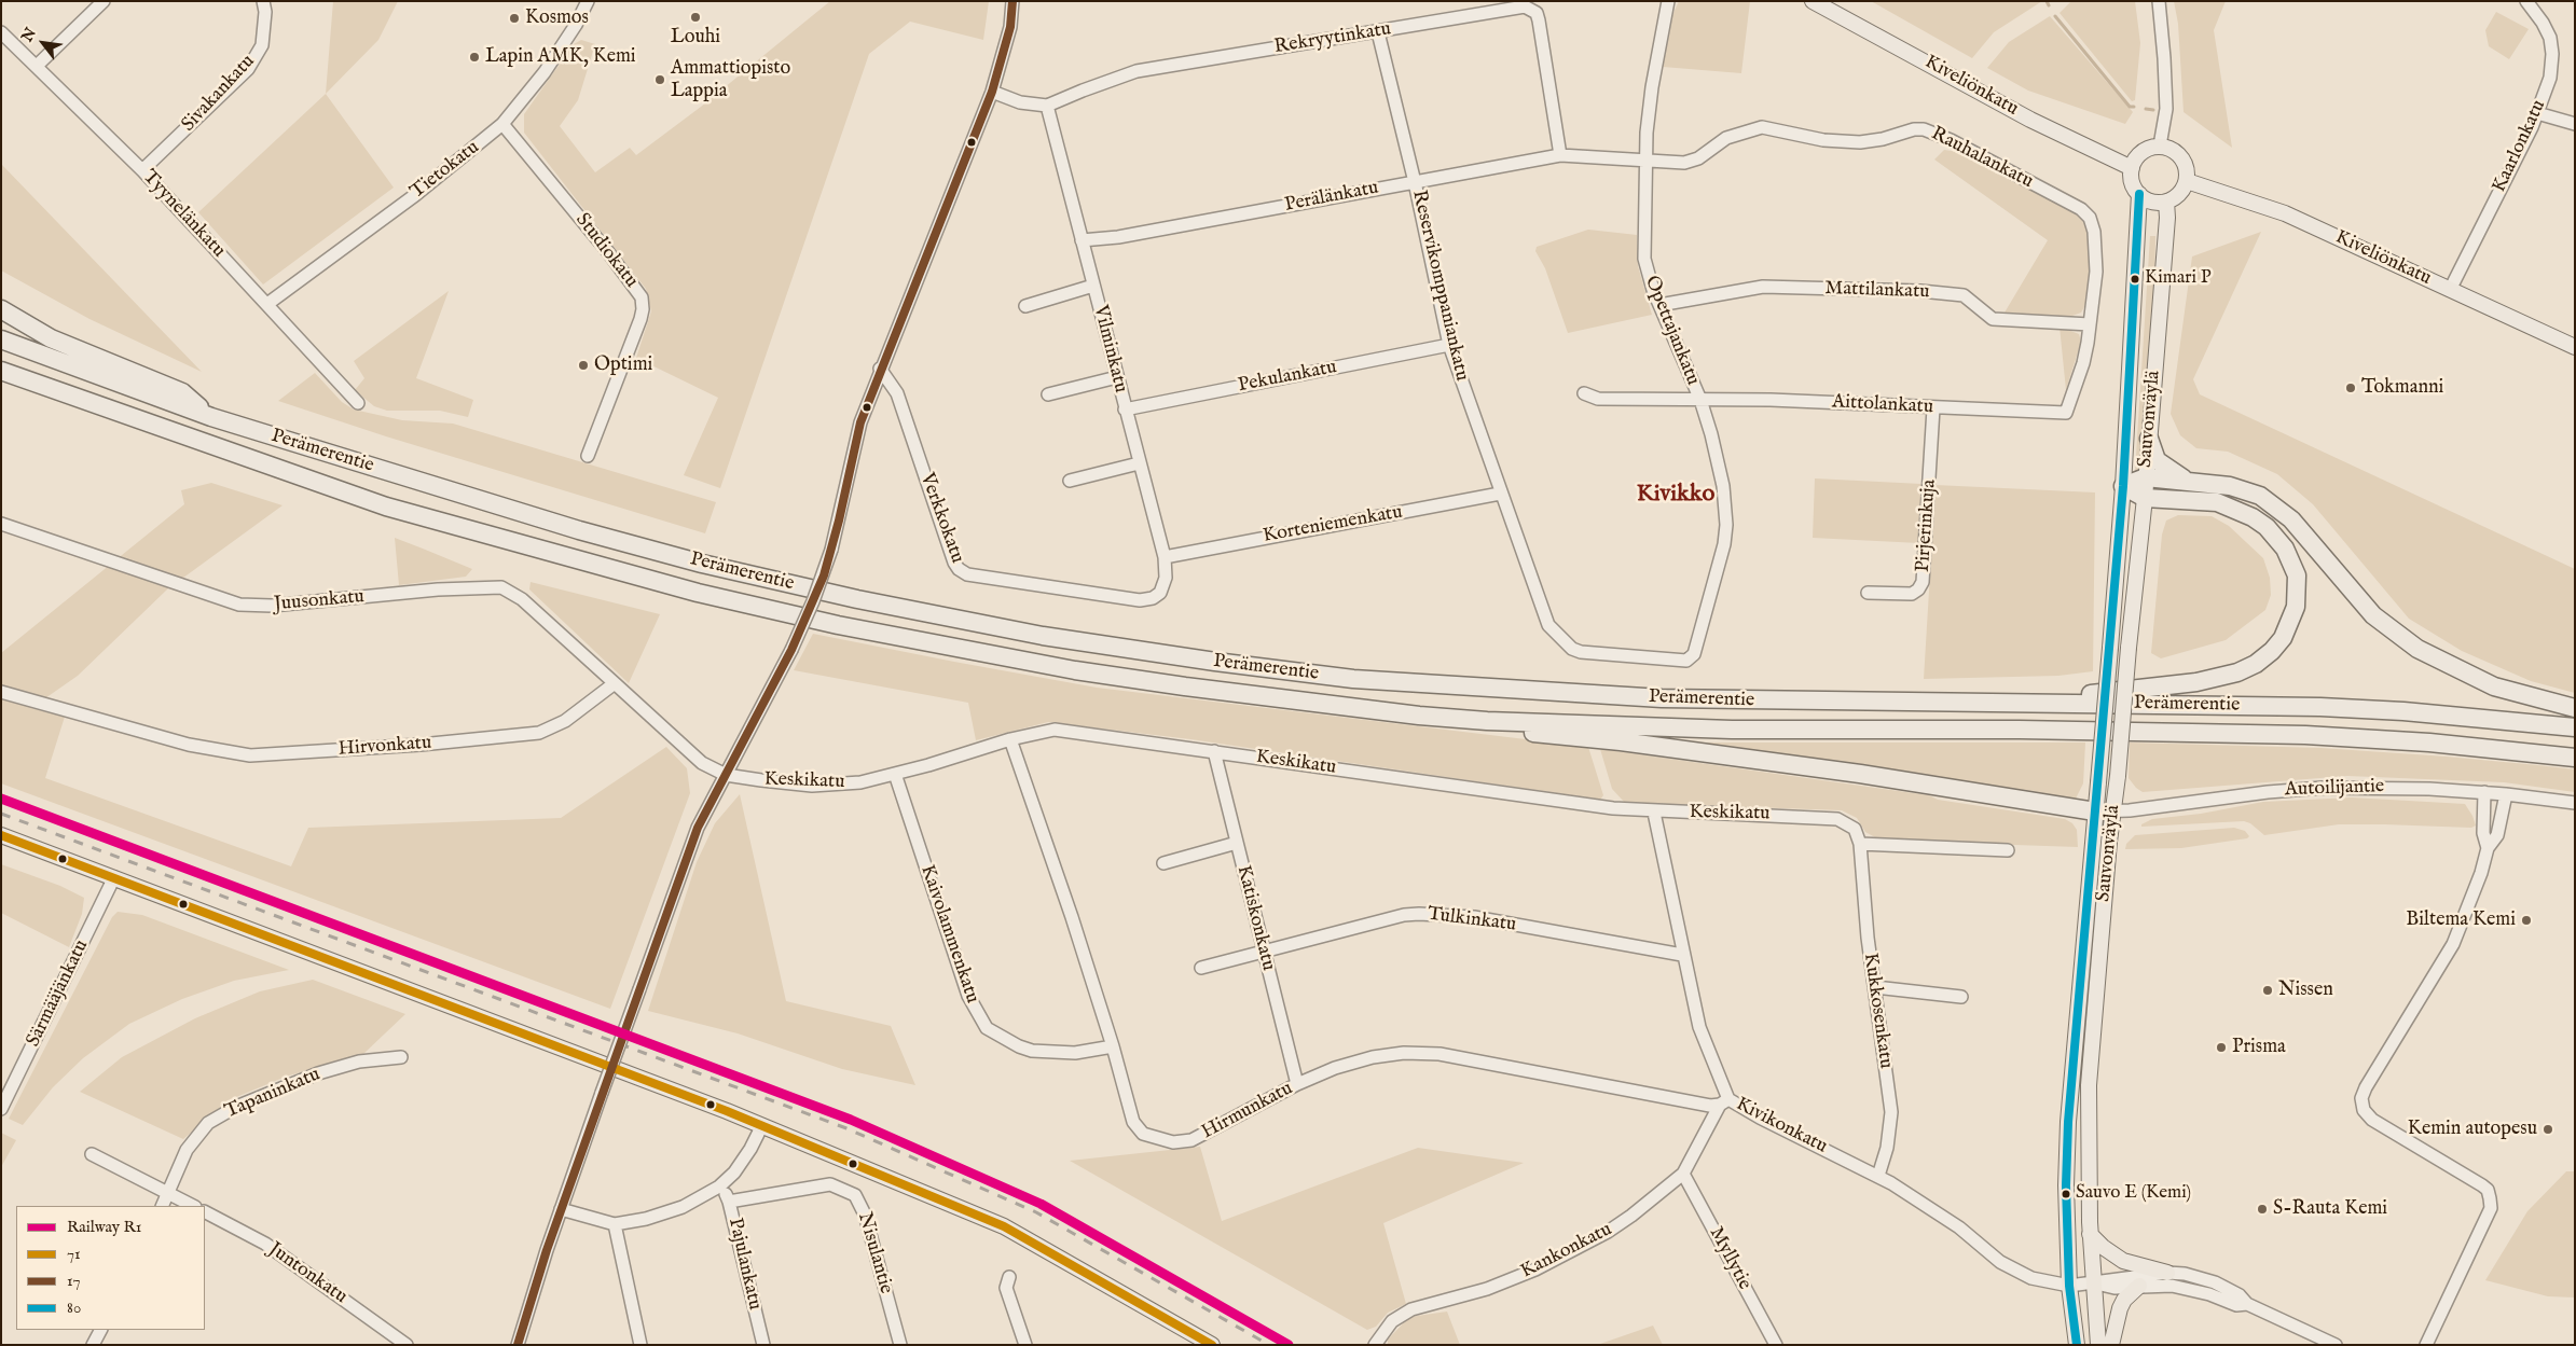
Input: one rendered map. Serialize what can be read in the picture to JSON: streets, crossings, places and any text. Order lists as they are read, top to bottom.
{
  "streets": {
    "highway": ["Perämerentie"],
    "main road": ["Kiveliönkatu", "Sauvonväylä"],
    "street": [
      "Rekryytinkatu",
      "Sivakankatu",
      "Kaarlonkatu",
      "Rauhalankatu",
      "Tietokatu",
      "Perälänkatu",
      "Tyynelänkatu",
      "Studiokatu",
      "Reservikomppaniankatu",
      "Mattilankatu",
      "Opettajankatu",
      "Vilminkatu",
      "Pekulankatu",
      "Aittolankatu",
      "Verkkokatu",
      "Korteniemenkatu",
      "Pirjerinkuja",
      "Juusonkatu",
      "Hirvonkatu",
      "Keskikatu",
      "Autoilijantie",
      "Katiskonkatu",
      "Tulkinkatu",
      "Kaivolammenkatu",
      "Särmääjänkatu",
      "Kukkosenkatu",
      "Tapaninkatu",
      "Hirmunkatu",
      "Kivikonkatu",
      "Kankonkatu",
      "Nisulantie",
      "Myllytie",
      "Pajulankatu",
      "Juntonkatu"
    ]
  },
  "crossings": [
    ["Rekryytinkatu", "Perälänkatu"],
    ["Rekryytinkatu", "Reservikomppaniankatu"],
    ["Rekryytinkatu", "Vilminkatu"],
    ["Kiveliönkatu", "Kaarlonkatu"],
    ["Kiveliönkatu", "Sauvonväylä"],
    ["Sivakankatu", "Tyynelänkatu"],
    ["Rauhalankatu", "Perälänkatu"],
    ["Rauhalankatu", "Mattilankatu"],
    ["Rauhalankatu", "Opettajankatu"],
    ["Rauhalankatu", "Aittolankatu"],
    ["Tietokatu", "Tyynelänkatu"],
    ["Tietokatu", "Studiokatu"],
    ["Perälänkatu", "Reservikomppaniankatu"],
    ["Perälänkatu", "Opettajankatu"],
    ["Perälänkatu", "Vilminkatu"],
    ["Reservikomppaniankatu", "Opettajankatu"],
    ["Reservikomppaniankatu", "Pekulankatu"],
    ["Reservikomppaniankatu", "Korteniemenkatu"],
    ["Mattilankatu", "Opettajankatu"],
    ["Opettajankatu", "Aittolankatu"],
    ["Vilminkatu", "Pekulankatu"],
    ["Vilminkatu", "Verkkokatu"],
    ["Vilminkatu", "Korteniemenkatu"],
    ["Aittolankatu", "Pirjerinkuja"],
    ["Sauvonväylä", "Autoilijantie"],
    ["Sauvonväylä", "Kivikonkatu"],
    ["Juusonkatu", "Hirvonkatu"],
    ["Keskikatu", "Katiskonkatu"],
    ["Keskikatu", "Kaivolammenkatu"],
    ["Keskikatu", "Kukkosenkatu"],
    ["Keskikatu", "Hirmunkatu"],
    ["Keskikatu", "Kivikonkatu"],
    ["Katiskonkatu", "Tulkinkatu"],
    ["Katiskonkatu", "Hirmunkatu"],
    ["Tulkinkatu", "Kivikonkatu"],
    ["Kaivolammenkatu", "Hirmunkatu"],
    ["Kukkosenkatu", "Kivikonkatu"],
    ["Hirmunkatu", "Kivikonkatu"],
    ["Hirmunkatu", "Kankonkatu"],
    ["Kivikonkatu", "Kankonkatu"],
    ["Kankonkatu", "Myllytie"],
    ["Nisulantie", "Pajulankatu"]
  ],
  "districts": ["Kivikko"],
  "places": [
    "Louhi",
    "Kosmos",
    "Lapin AMK, Kemi",
    "Ammattiopisto Lappia",
    "Kimari P",
    "Optimi",
    "Tokmanni",
    "Biltema Kemi",
    "Nissen",
    "Prisma",
    "Kemin autopesu",
    "Sauvo E (Kemi)",
    "S-Rauta Kemi"
  ],
  "lines": [
    "transit line 17",
    "transit line 80",
    "rail line R1",
    "transit line 71"
  ],
  "legend": [
    "Railway R1",
    "71",
    "17",
    "80"
  ],
  "north": "top left"
}
